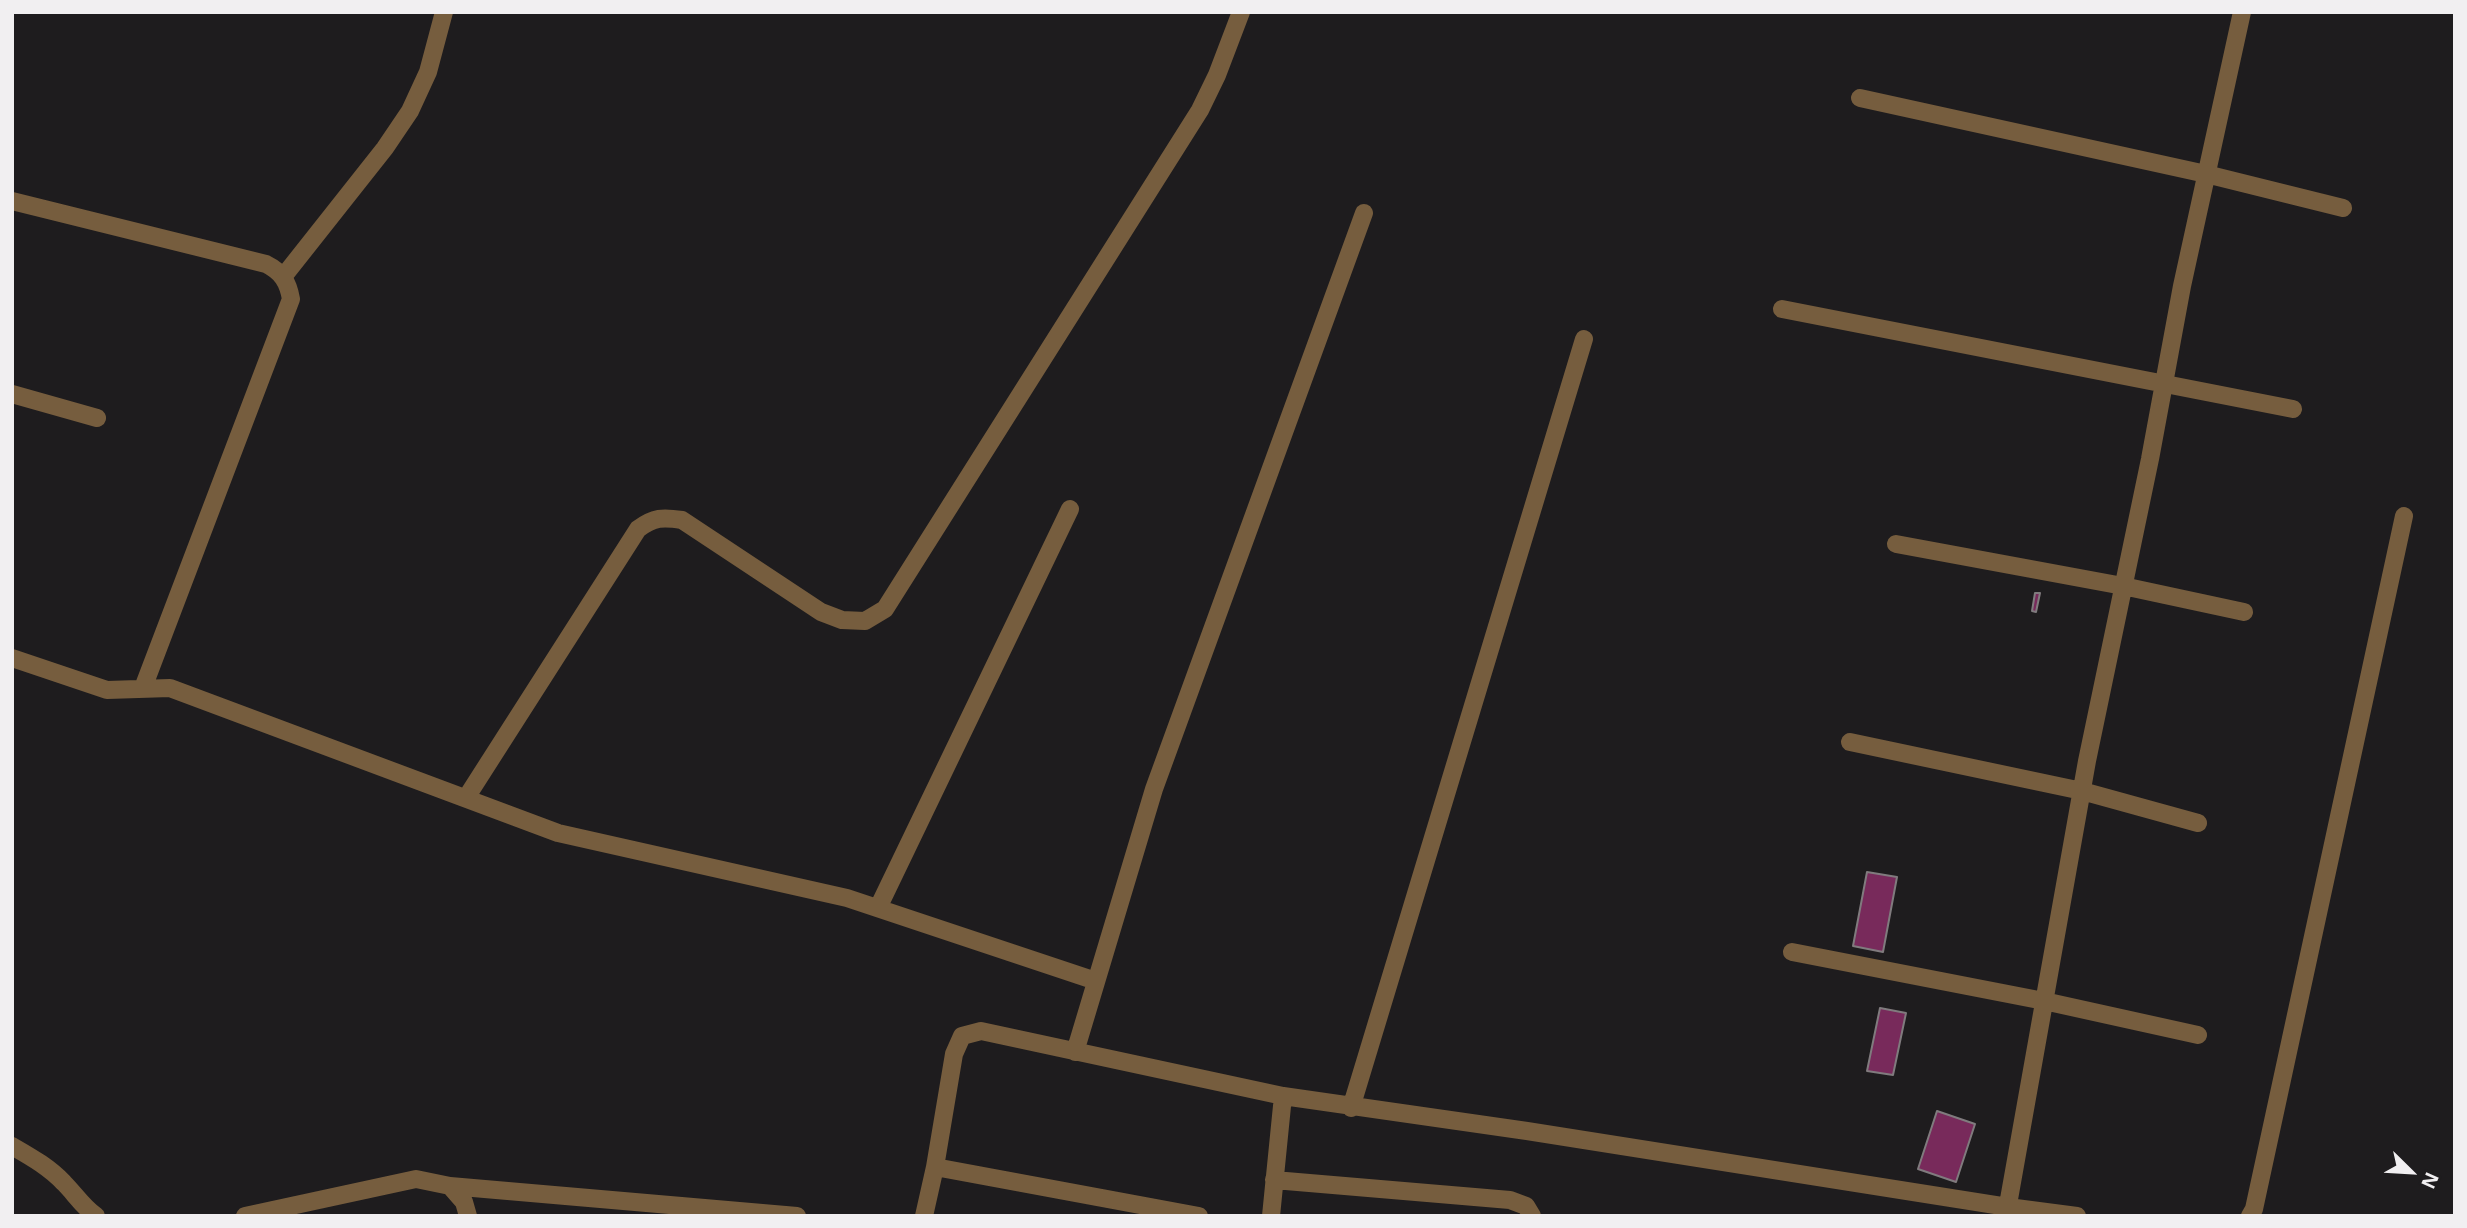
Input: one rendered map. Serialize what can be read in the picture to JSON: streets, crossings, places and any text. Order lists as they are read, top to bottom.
{
  "north": "bottom right"
}
